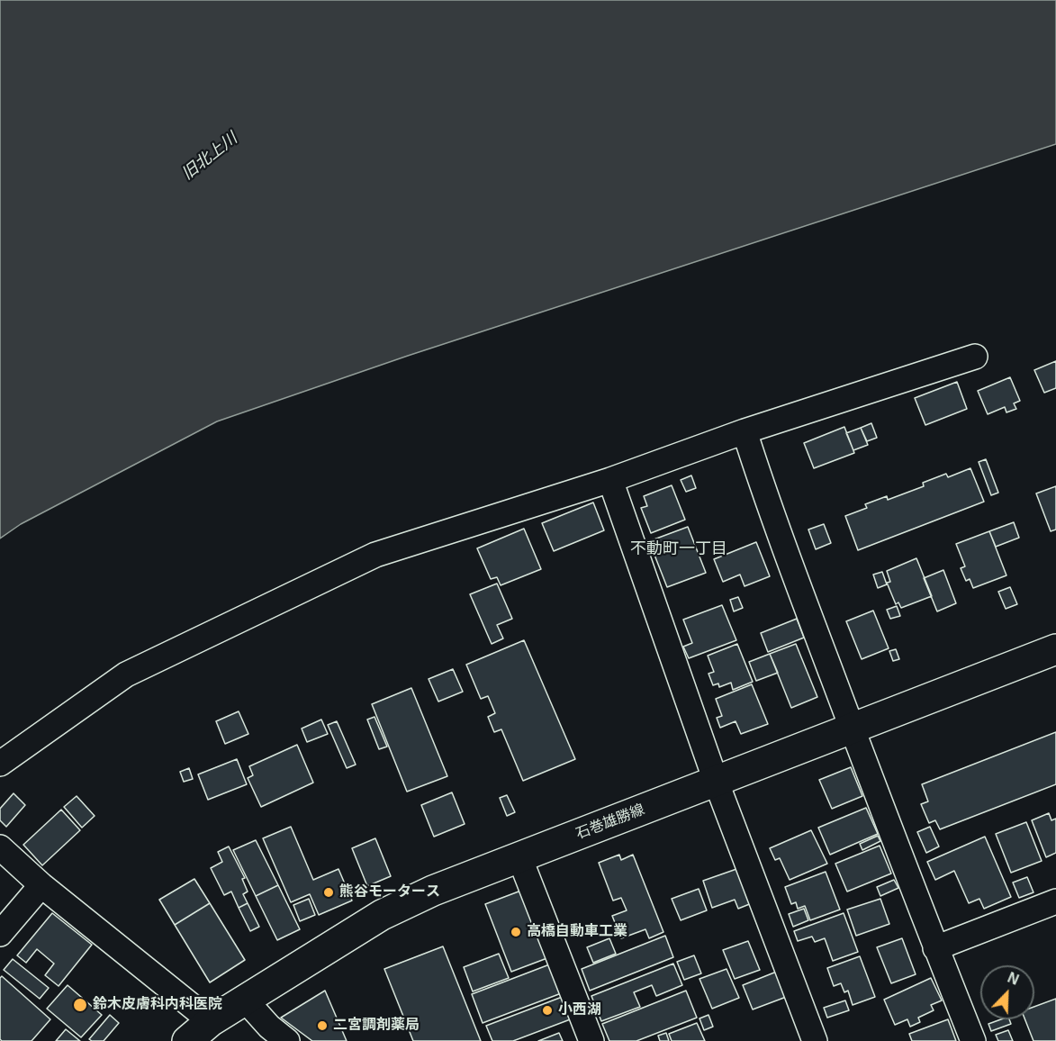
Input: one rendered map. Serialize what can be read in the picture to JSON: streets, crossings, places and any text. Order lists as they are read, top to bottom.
{
  "streets": {
    "main road": ["石巻雄勝線"]
  },
  "districts": ["不動町一丁目"],
  "water": ["旧北上川"],
  "places": [
    "熊谷モータース",
    "高橋自動車工業",
    "鈴木皮膚科内科医院",
    "小西湖",
    "二宮調剤薬局"
  ],
  "north": "top right"
}
